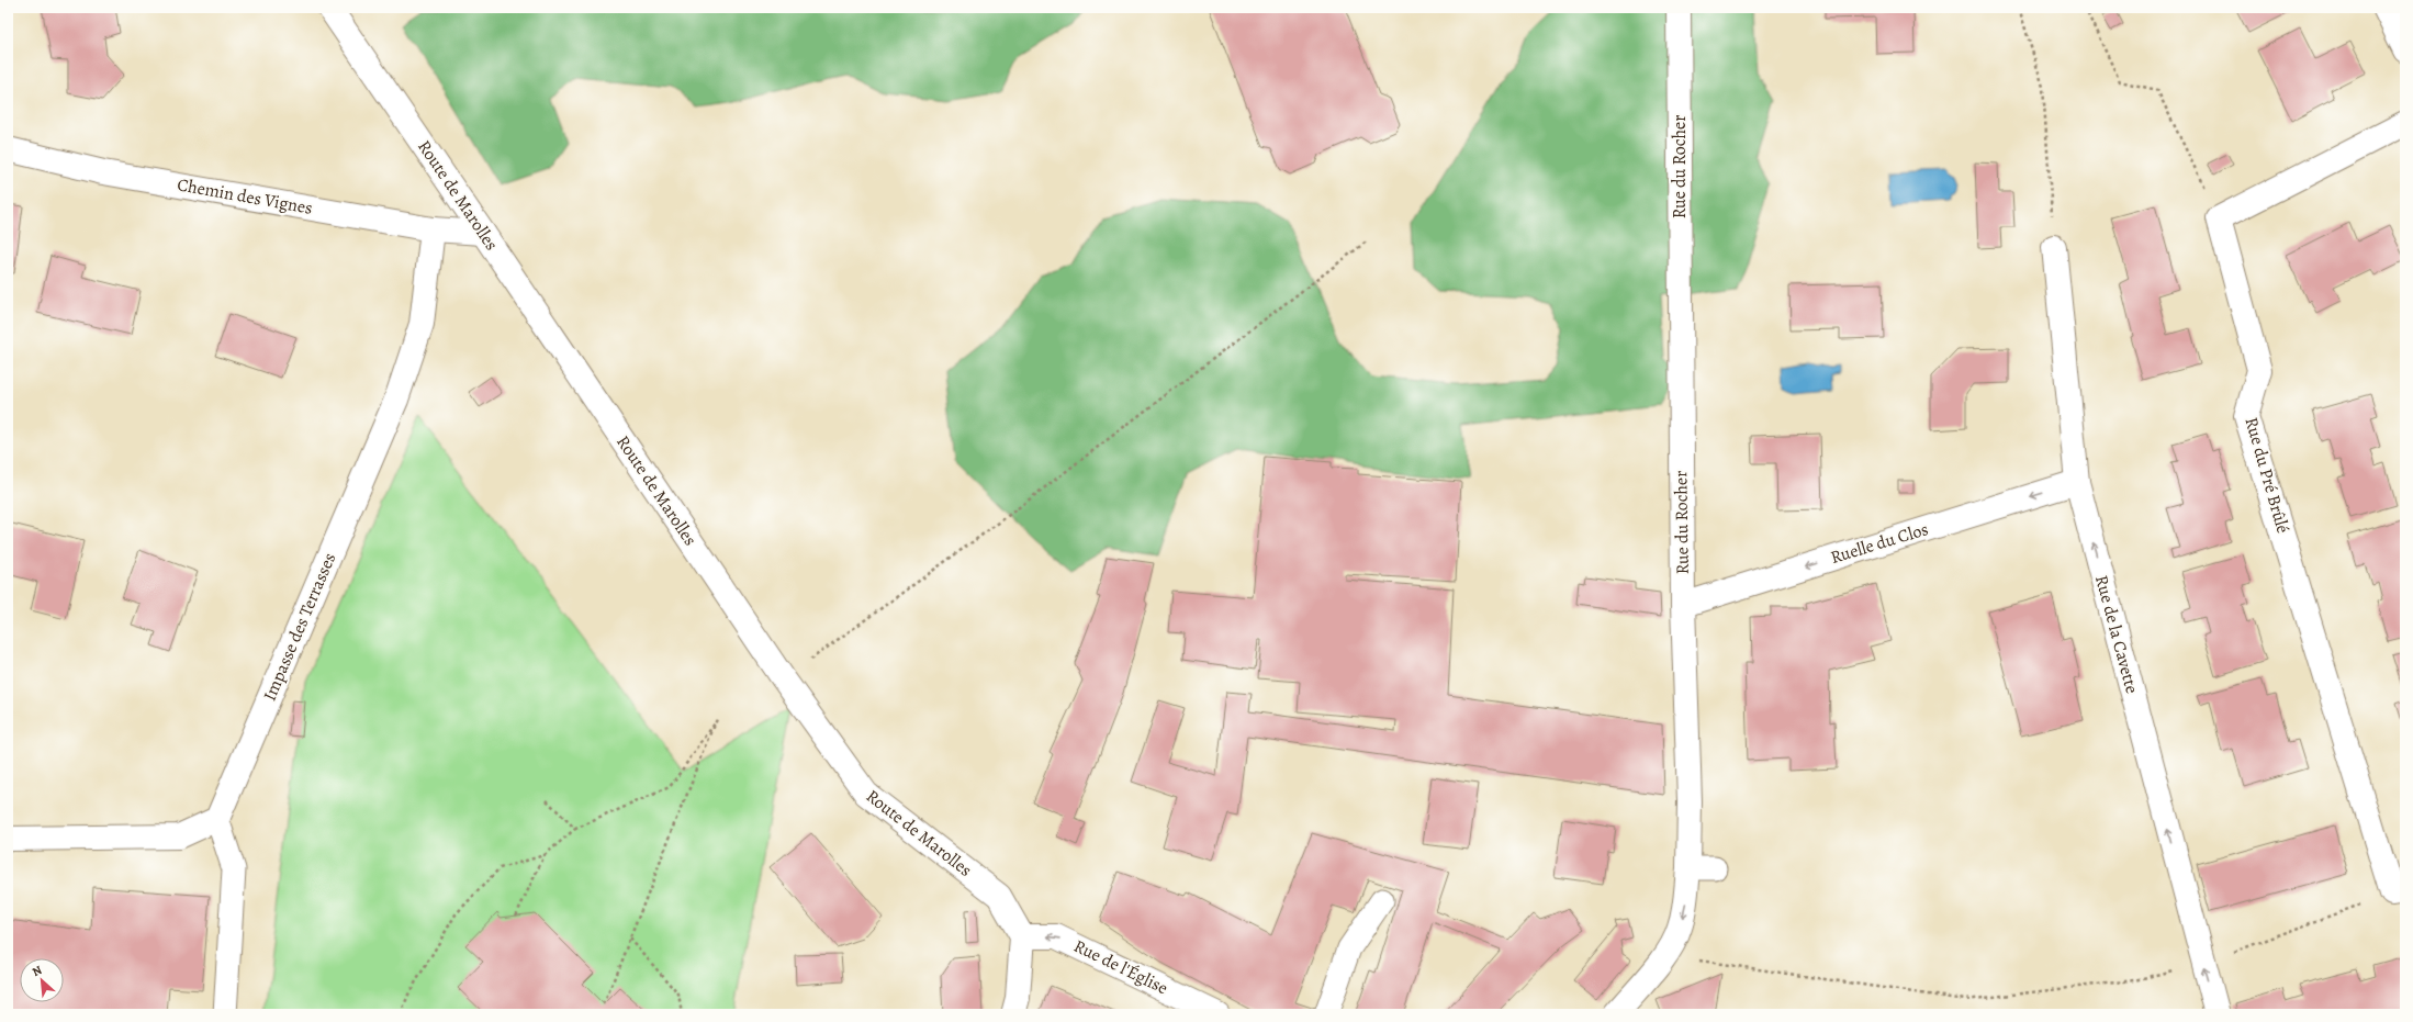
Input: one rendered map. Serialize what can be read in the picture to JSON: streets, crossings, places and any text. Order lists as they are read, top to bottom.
{
  "streets": {
    "street": [
      "Rue du Rocher",
      "Route de Marolles",
      "Chemin des Vignes",
      "Rue du Pré Brûlé",
      "Ruelle du Clos",
      "Impasse des Terrasses",
      "Rue de la Cavette",
      "Rue de l'Église"
    ]
  },
  "crossings": [
    ["Rue du Rocher", "Ruelle du Clos"],
    ["Route de Marolles", "Chemin des Vignes"],
    ["Route de Marolles", "Rue de l'Église"],
    ["Chemin des Vignes", "Impasse des Terrasses"],
    ["Ruelle du Clos", "Rue de la Cavette"]
  ],
  "one_way": ["Ruelle du Clos", "Rue de la Cavette", "Rue de l'Église"],
  "north": "top left"
}
